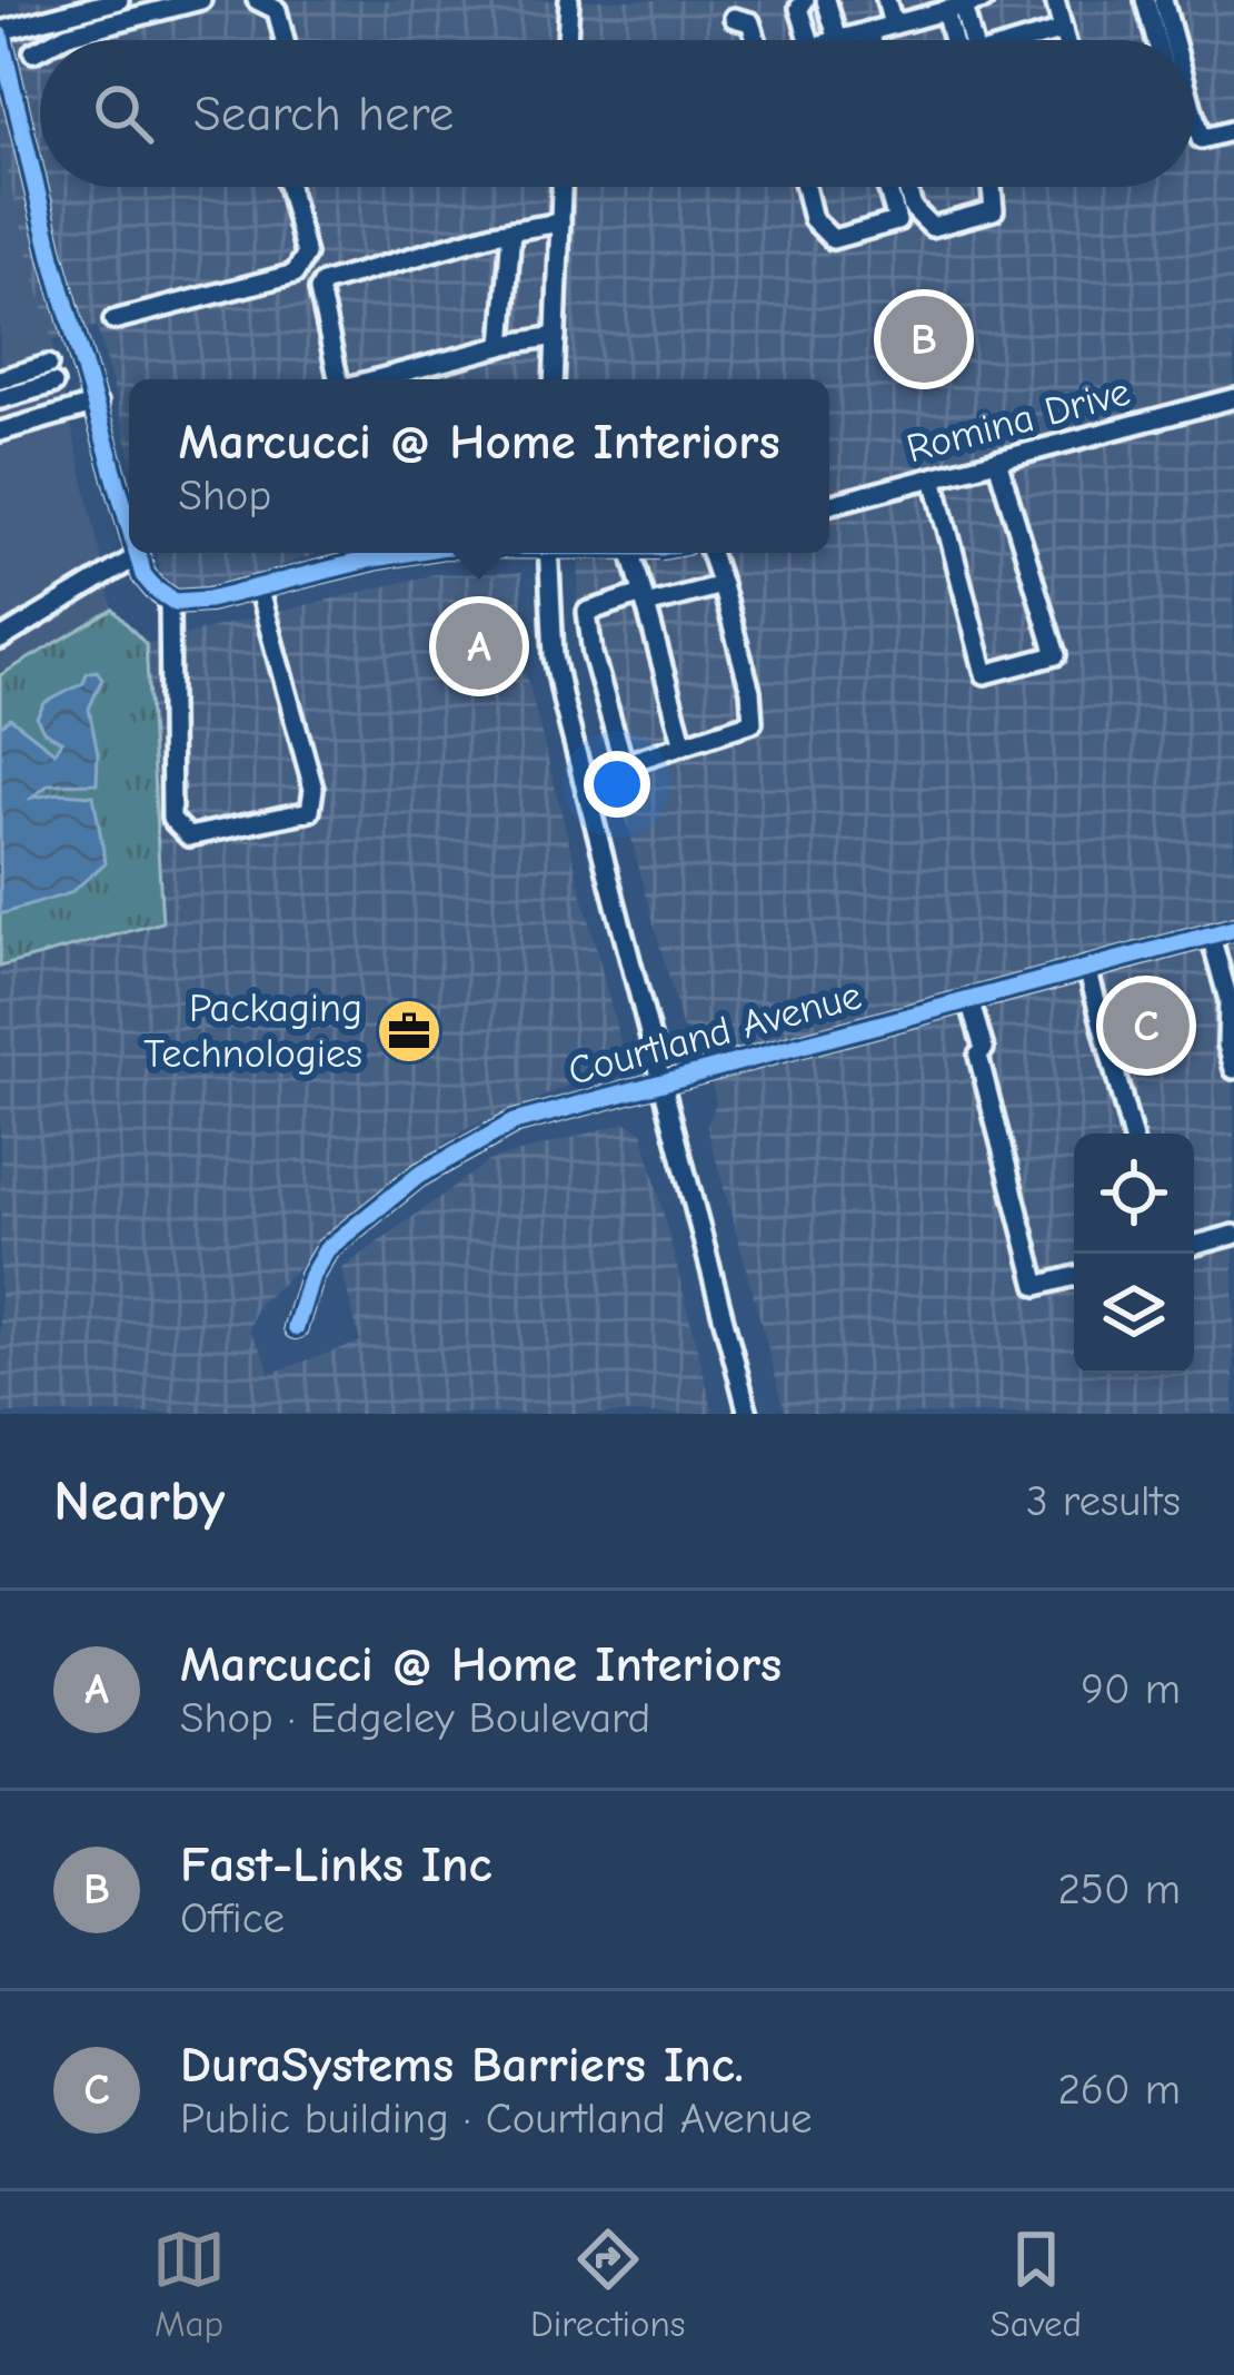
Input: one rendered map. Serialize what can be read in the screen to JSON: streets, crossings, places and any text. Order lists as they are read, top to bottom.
{
  "streets": {
    "street": ["Romina Drive", "Courtland Avenue"]
  },
  "places": {
    "office": ["Packaging Technologies"]
  },
  "page": {
    "search": "Search here",
    "pins": ["B", "A", "C"],
    "popup": ["Marcucci @ Home Interiors", "Shop"],
    "heading": ["Nearby", "3 results"],
    "list": [
      {
        "mark": "A",
        "name": "Marcucci @ Home Interiors",
        "note": "Shop · Edgeley Boulevard",
        "value": "90 m"
      },
      {
        "mark": "B",
        "name": "Fast-Links Inc",
        "note": "Office",
        "value": "250 m"
      },
      {
        "mark": "C",
        "name": "DuraSystems Barriers Inc.",
        "note": "Public building · Courtland Avenue",
        "value": "260 m"
      }
    ],
    "nav": ["Map", "Directions", "Saved"]
  }
}
